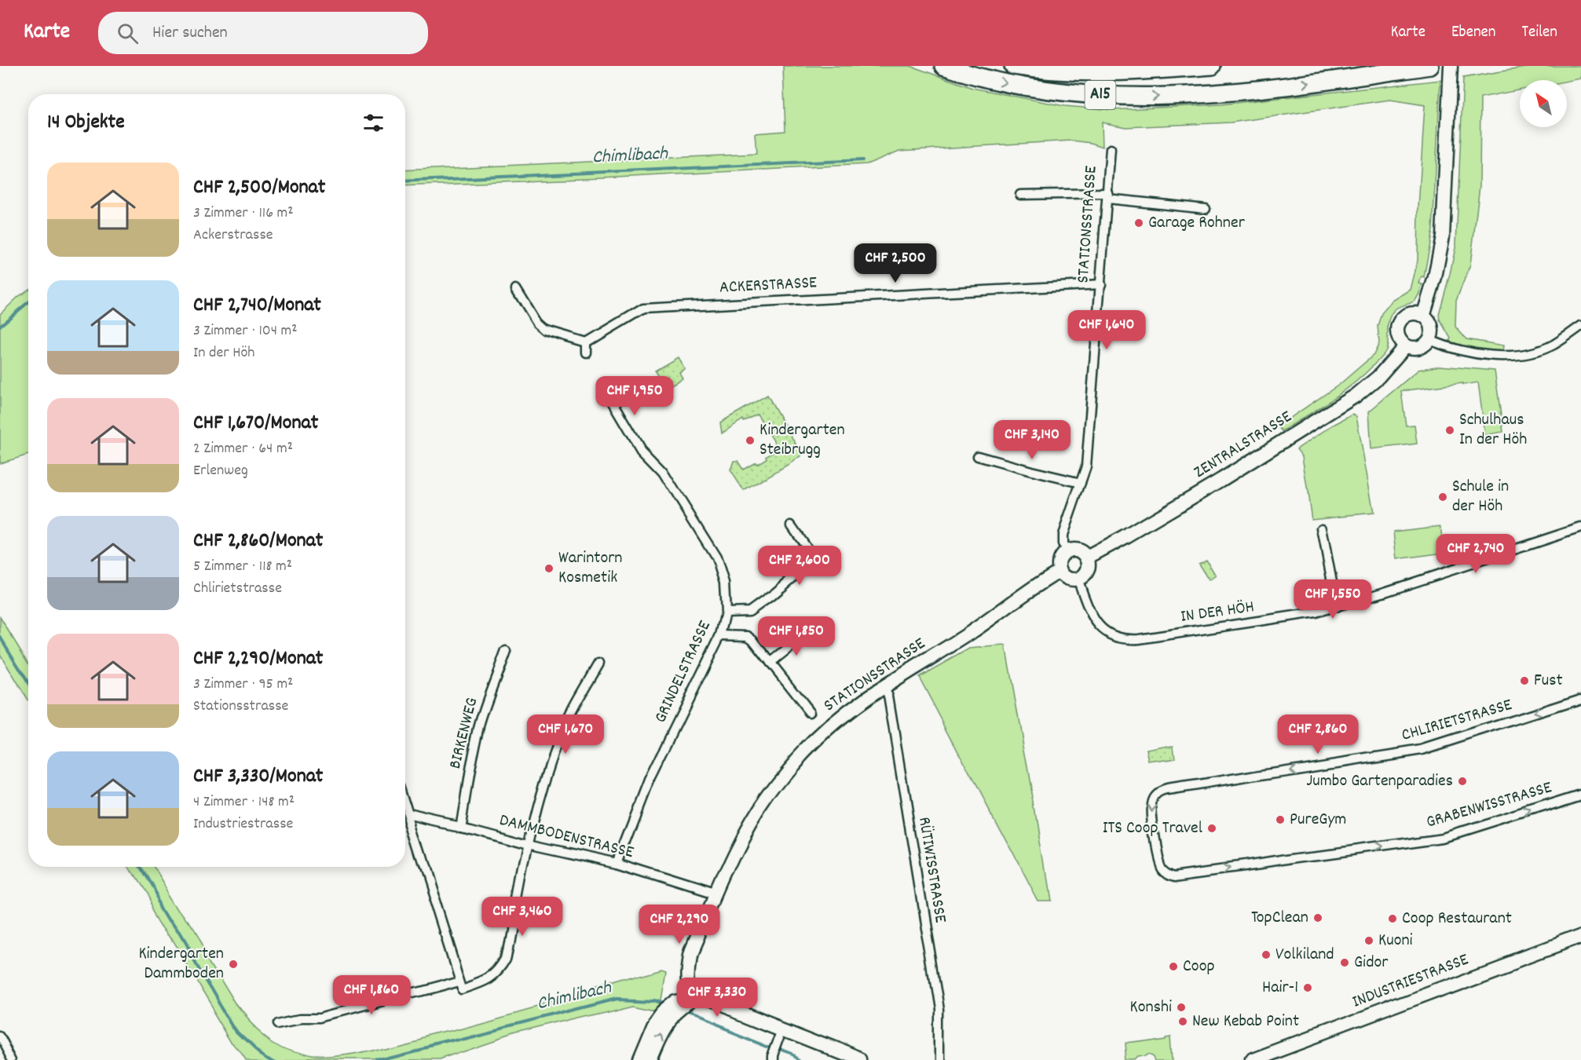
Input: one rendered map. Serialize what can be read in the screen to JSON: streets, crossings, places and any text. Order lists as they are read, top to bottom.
{
  "streets": {
    "highway": ["A15"],
    "main road": ["STATIONSSTRASSE", "ZENTRALSTRASSE", "INDUSTRIESTRASSE"],
    "street": [
      "ACKERSTRASSE",
      "IN DER HÖH",
      "GRINDELSTRASSE",
      "CHLIRIETSTRASSE",
      "BIRKENWEG",
      "GRABENWISSTRASSE",
      "DAMMBODENSTRASSE",
      "RÜTIWISSTRASSE"
    ]
  },
  "crossings": [
    ["STATIONSSTRASSE", "ACKERSTRASSE"],
    ["STATIONSSTRASSE", "ZENTRALSTRASSE"],
    ["STATIONSSTRASSE", "IN DER HÖH"],
    ["STATIONSSTRASSE", "DAMMBODENSTRASSE"],
    ["STATIONSSTRASSE", "RÜTIWISSTRASSE"],
    ["ZENTRALSTRASSE", "IN DER HÖH"],
    ["GRINDELSTRASSE", "DAMMBODENSTRASSE"],
    ["CHLIRIETSTRASSE", "GRABENWISSTRASSE"],
    ["BIRKENWEG", "DAMMBODENSTRASSE"]
  ],
  "one_way": ["CHLIRIETSTRASSE", "GRABENWISSTRASSE"],
  "water": ["Chimlibach"],
  "places": [
    "Garage Rohner",
    "Schulhaus In der Höh",
    "Kindergarten Steibrugg",
    "Schule in der Höh",
    "Warintorn Kosmetik",
    "Fust",
    "Jumbo Gartenparadies",
    "PureGym",
    "ITS Coop Travel",
    "TopClean",
    "Coop Restaurant",
    "Kuoni",
    "Volkiland",
    "Gidor",
    "Kindergarten Dammboden",
    "Coop",
    "Hair-1",
    "Konshi",
    "New Kebab Point"
  ],
  "north": "top left",
  "page": {
    "header": "Karte",
    "search": "Hier suchen",
    "nav": ["Karte", "Ebenen", "Teilen"],
    "heading": "14 Objekte",
    "list": [
      {
        "name": "CHF 2,500/Monat",
        "note": "3 Zimmer · 116 m² · Ackerstrasse"
      },
      {
        "name": "CHF 2,740/Monat",
        "note": "3 Zimmer · 104 m² · In der Höh"
      },
      {
        "name": "CHF 1,670/Monat",
        "note": "2 Zimmer · 64 m² · Erlenweg"
      },
      {
        "name": "CHF 2,860/Monat",
        "note": "5 Zimmer · 118 m² · Chlirietstrasse"
      },
      {
        "name": "CHF 2,290/Monat",
        "note": "3 Zimmer · 95 m² · Stationsstrasse"
      },
      {
        "name": "CHF 3,330/Monat",
        "note": "4 Zimmer · 148 m² · Industriestrasse"
      }
    ],
    "price": [
      "CHF 2,500",
      "CHF 1,640",
      "CHF 1,950",
      "CHF 3,140",
      "CHF 2,740",
      "CHF 2,600",
      "CHF 1,550",
      "CHF 1,850",
      "CHF 1,670",
      "CHF 2,860",
      "CHF 3,460",
      "CHF 2,290",
      "CHF 1,860",
      "CHF 3,330"
    ]
  }
}
